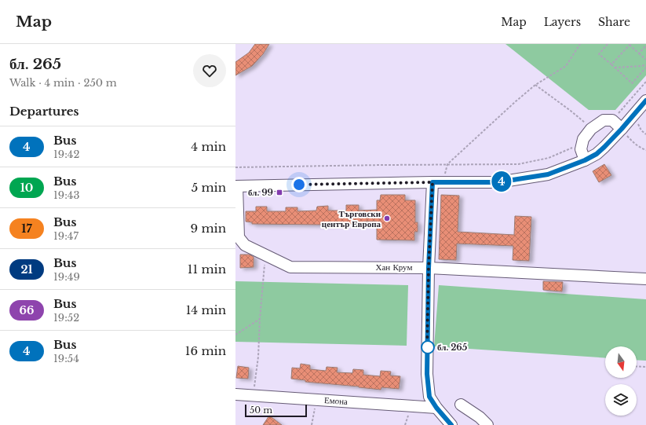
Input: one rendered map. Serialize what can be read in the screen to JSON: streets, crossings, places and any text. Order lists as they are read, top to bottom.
{
  "streets": {
    "street": ["Хан Крум", "Емона"]
  },
  "places": {
    "transit": ["бл. 99"],
    "other": ["Търговски център Европа", "бл. 265"]
  },
  "lines": ["bus line 4"],
  "scale_bar": "50 m",
  "north": "bottom",
  "page": {
    "header": "Map",
    "nav": ["Map", "Layers", "Share"],
    "heading": [
      ["бл. 265", "Walk · 4 min · 250 m"],
      "Departures"
    ],
    "on_map": "4",
    "list": [
      {
        "mark": "4",
        "name": "Bus",
        "note": "19:42",
        "value": "4 min"
      },
      {
        "mark": "10",
        "name": "Bus",
        "note": "19:43",
        "value": "5 min"
      },
      {
        "mark": "17",
        "name": "Bus",
        "note": "19:47",
        "value": "9 min"
      },
      {
        "mark": "21",
        "name": "Bus",
        "note": "19:49",
        "value": "11 min"
      },
      {
        "mark": "66",
        "name": "Bus",
        "note": "19:52",
        "value": "14 min"
      },
      {
        "mark": "4",
        "name": "Bus",
        "note": "19:54",
        "value": "16 min"
      }
    ],
    "scale": "50 m"
  }
}
